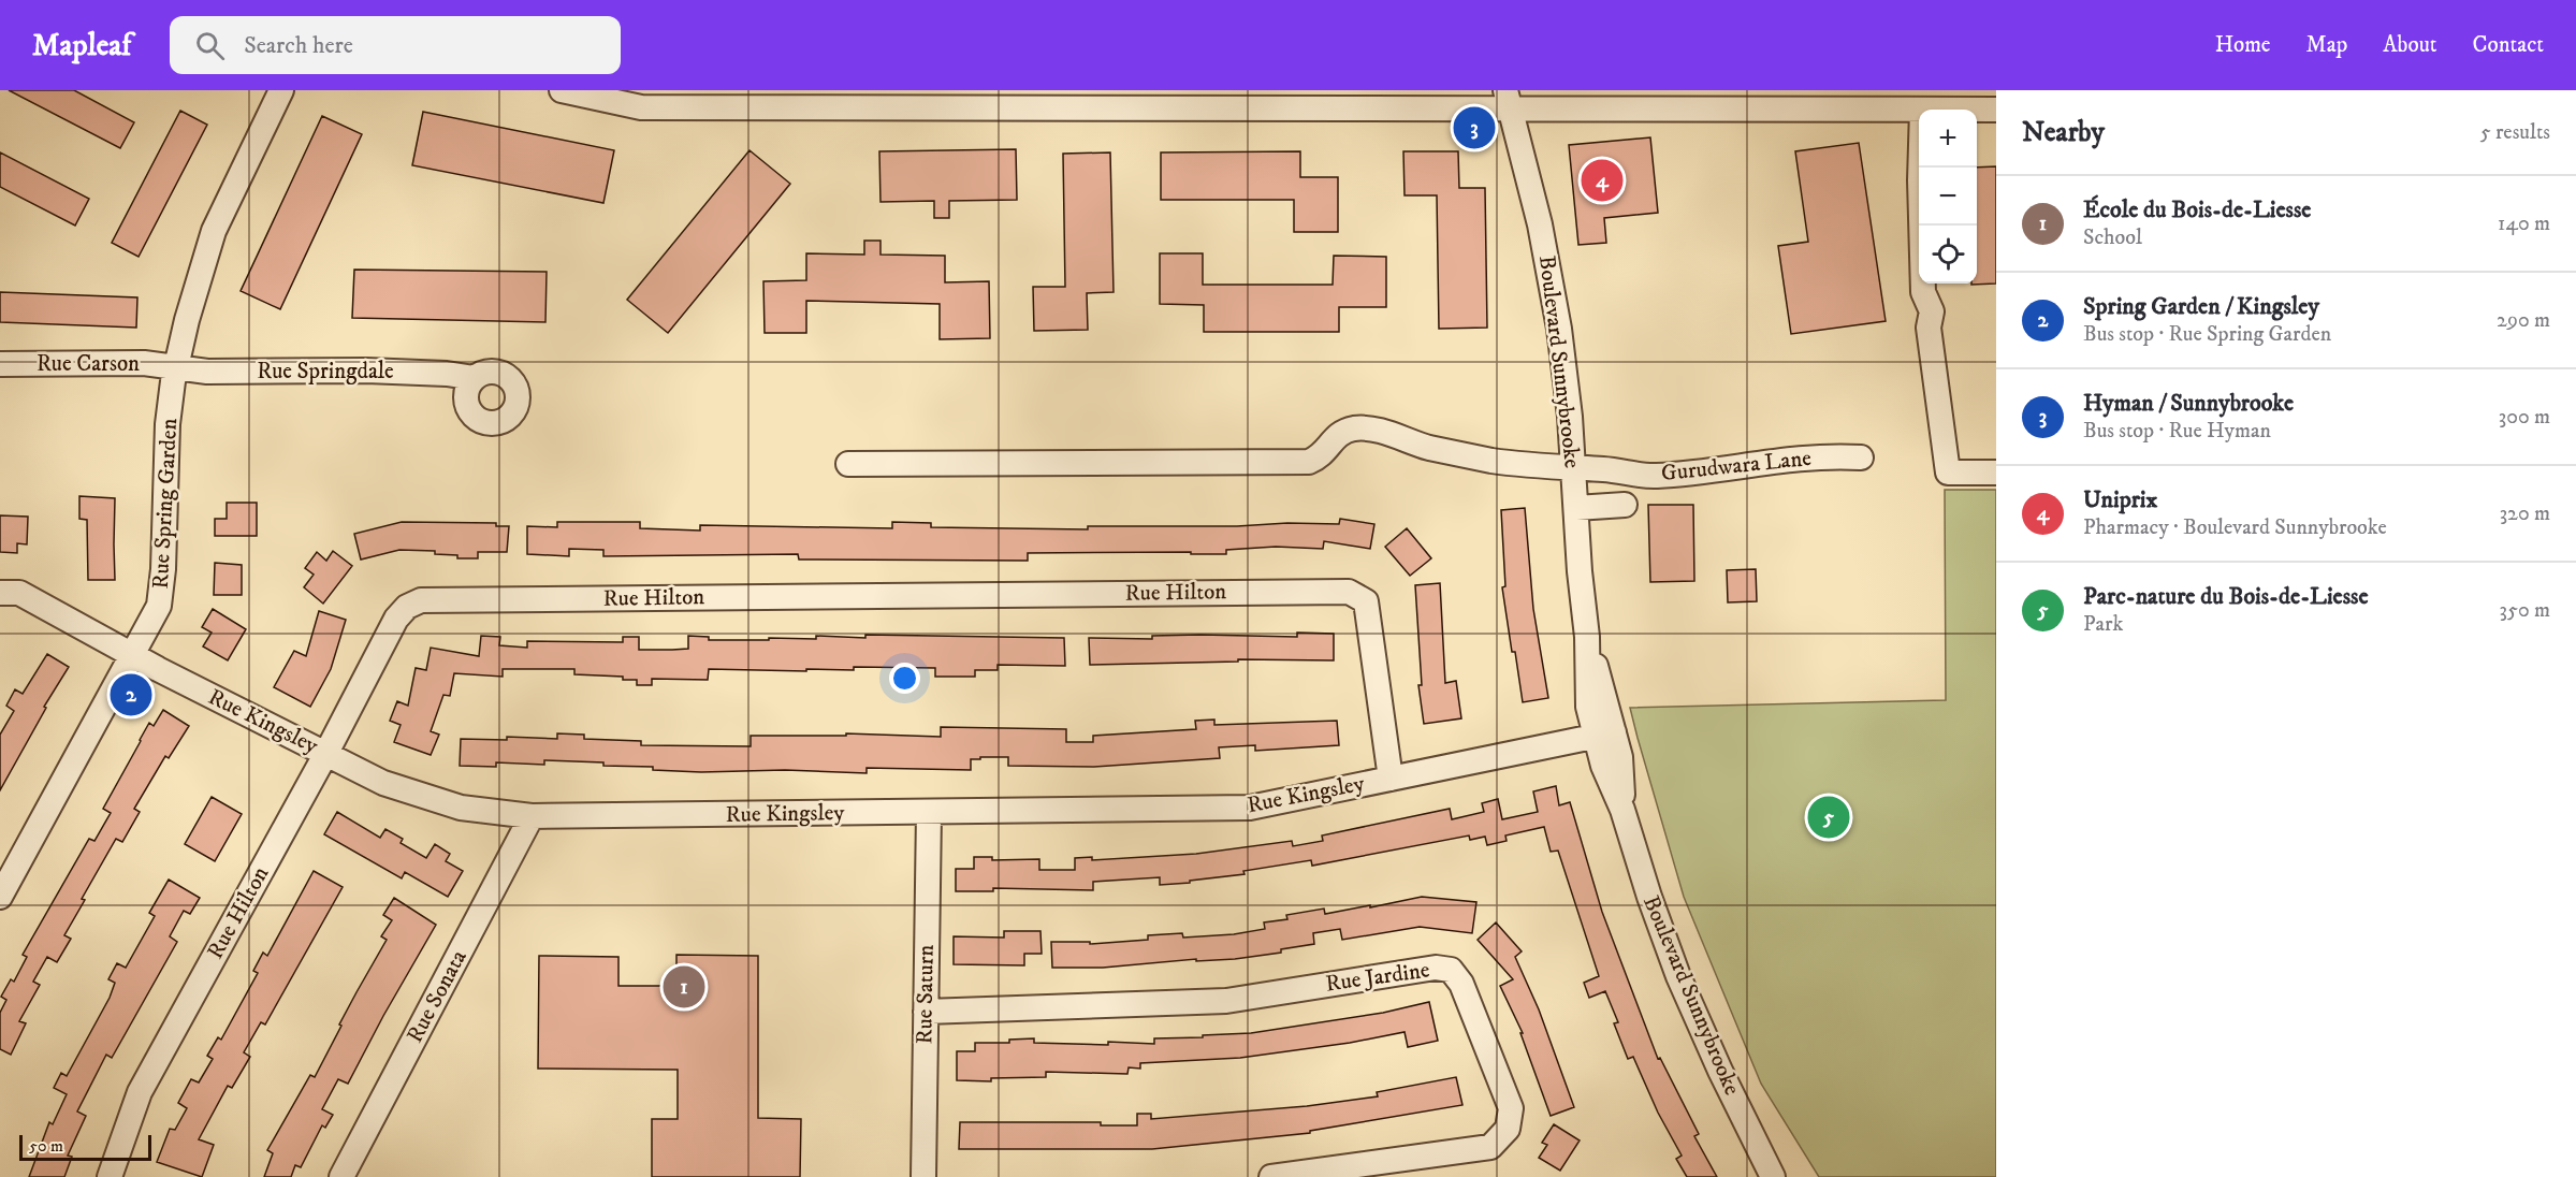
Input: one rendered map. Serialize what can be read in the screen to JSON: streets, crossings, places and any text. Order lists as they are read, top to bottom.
{
  "streets": {
    "street": [
      "Boulevard Sunnybrooke",
      "Rue Carson",
      "Rue Springdale",
      "Gurudwara Lane",
      "Rue Spring Garden",
      "Rue Hilton",
      "Rue Kingsley",
      "Rue Jardine",
      "Rue Saturn",
      "Rue Sonata"
    ]
  },
  "crossings": [
    ["Boulevard Sunnybrooke", "Gurudwara Lane"],
    ["Boulevard Sunnybrooke", "Rue Kingsley"],
    ["Rue Carson", "Rue Springdale"],
    ["Rue Carson", "Rue Spring Garden"],
    ["Rue Springdale", "Rue Spring Garden"],
    ["Rue Spring Garden", "Rue Kingsley"],
    ["Rue Hilton", "Rue Kingsley"],
    ["Rue Kingsley", "Rue Saturn"],
    ["Rue Kingsley", "Rue Sonata"],
    ["Rue Jardine", "Rue Saturn"]
  ],
  "scale_bar": "50 m",
  "page": {
    "header": "Mapleaf",
    "search": "Search here",
    "nav": [
      "Home",
      "Map",
      "About",
      "Contact"
    ],
    "heading": ["Nearby", "5 results"],
    "pins": [
      "3",
      "4",
      "2",
      "5",
      "1"
    ],
    "map_buttons": ["+", "−"],
    "list": [
      {
        "mark": "1",
        "name": "École du Bois-de-Liesse",
        "note": "School",
        "value": "140 m"
      },
      {
        "mark": "2",
        "name": "Spring Garden / Kingsley",
        "note": "Bus stop · Rue Spring Garden",
        "value": "290 m"
      },
      {
        "mark": "3",
        "name": "Hyman / Sunnybrooke",
        "note": "Bus stop · Rue Hyman",
        "value": "300 m"
      },
      {
        "mark": "4",
        "name": "Uniprix",
        "note": "Pharmacy · Boulevard Sunnybrooke",
        "value": "320 m"
      },
      {
        "mark": "5",
        "name": "Parc-nature du Bois-de-Liesse",
        "note": "Park",
        "value": "350 m"
      }
    ],
    "scale": "50 m"
  }
}
